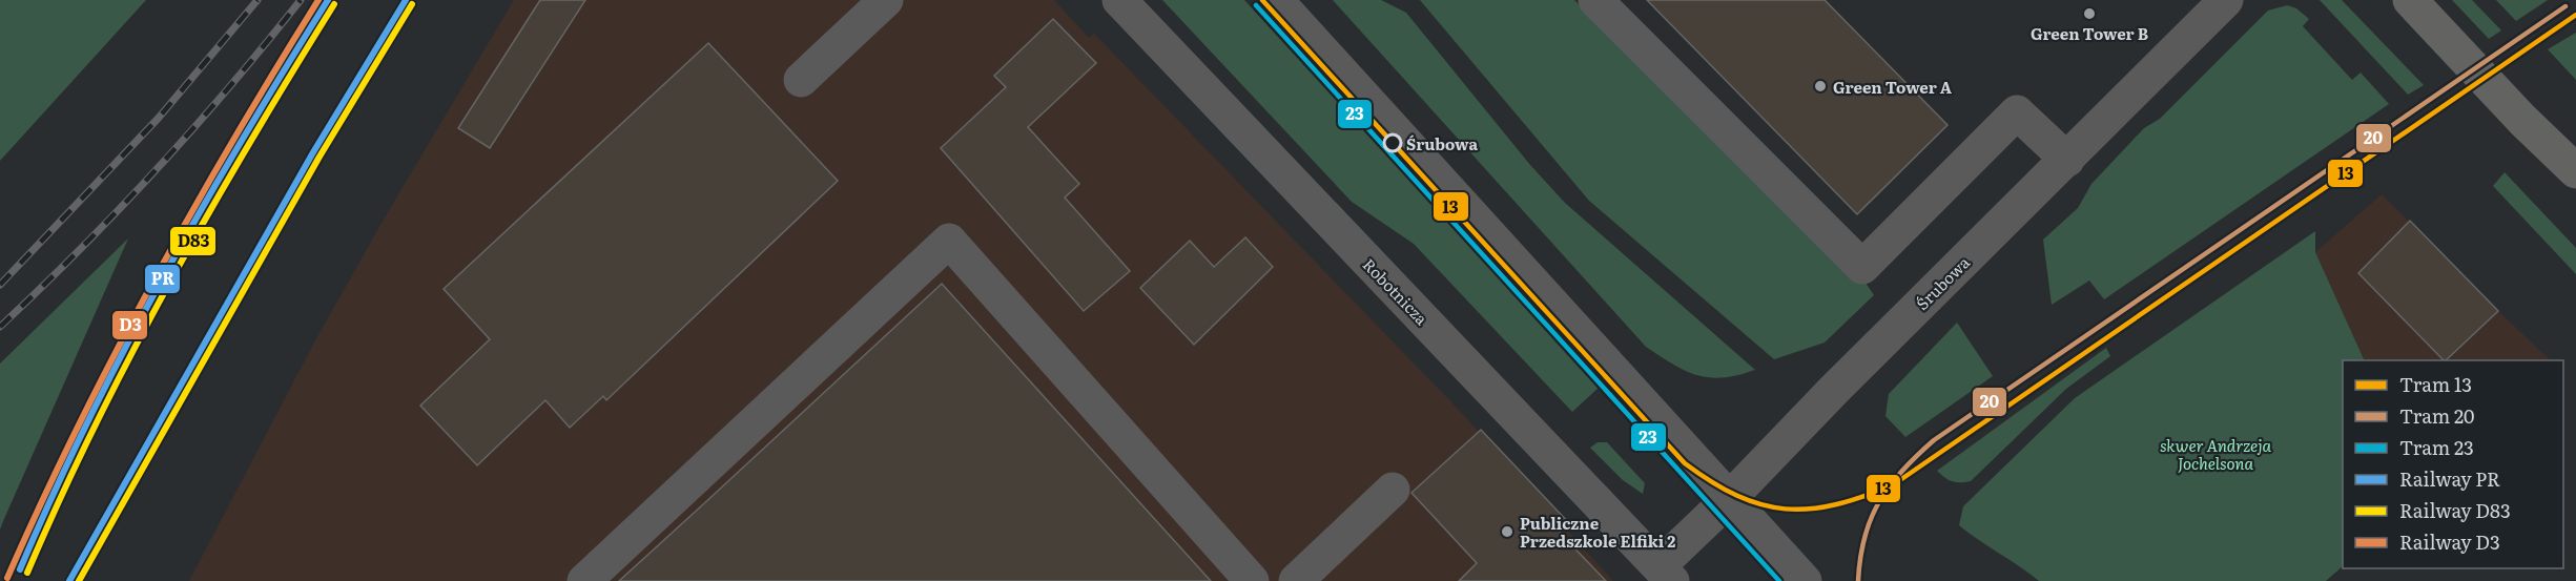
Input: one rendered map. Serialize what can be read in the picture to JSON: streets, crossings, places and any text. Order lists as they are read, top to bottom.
{
  "streets": {
    "street": ["Śrubowa", "Robotnicza"]
  },
  "crossings": [
    ["Śrubowa", "Robotnicza"]
  ],
  "parks": ["skwer Andrzeja Jochelsona"],
  "places": [
    "Green Tower B",
    "Green Tower A",
    "Śrubowa",
    "Publiczne Przedszkole Elfiki 2"
  ],
  "lines": [
    "tram line 13",
    "rail line PR",
    "rail line D3",
    "rail line D83",
    "tram line 23",
    "tram line 20"
  ],
  "legend": [
    "Tram 13",
    "Tram 20",
    "Tram 23",
    "Railway PR",
    "Railway D83",
    "Railway D3"
  ]
}
